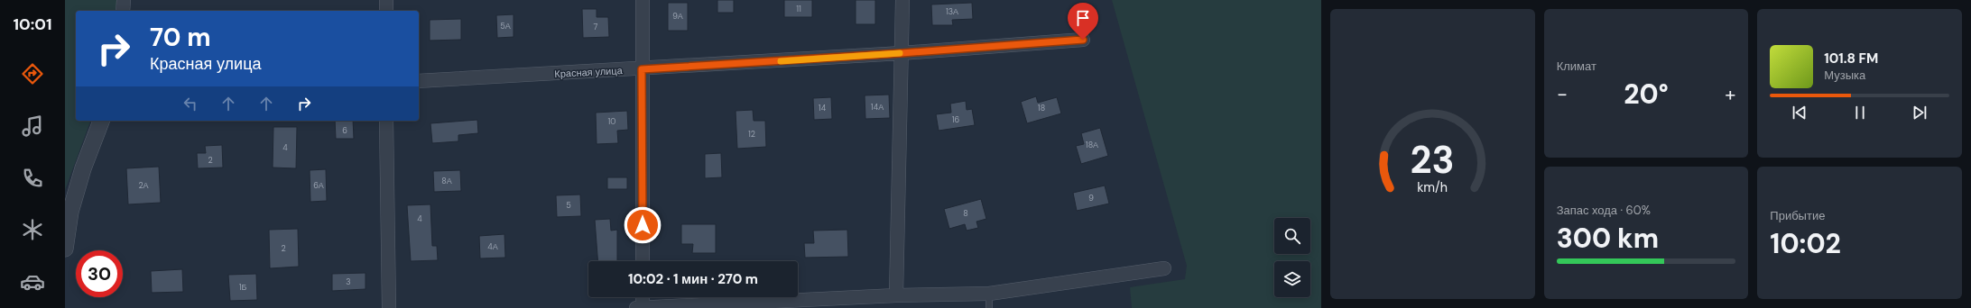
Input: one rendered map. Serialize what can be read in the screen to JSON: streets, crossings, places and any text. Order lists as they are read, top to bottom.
{
  "streets": {
    "street": ["Красная улица"]
  },
  "house_numbers": [
    "11",
    "13А",
    "9А",
    "5А",
    "7",
    "14А",
    "14",
    "18",
    "16",
    "10",
    "6",
    "12",
    "18А",
    "4",
    "2",
    "8А",
    "2А",
    "6А",
    "9",
    "5",
    "8",
    "4",
    "4А",
    "2",
    "3",
    "1Б"
  ],
  "page": {
    "tabs": "10:01",
    "tile": [
      "Климат",
      ["Запас хода · 60%", "300 km"],
      ["Прибытие", "10:02"]
    ],
    "turn": ["70 m", "Красная улица"],
    "song": ["101.8 FM", "Музыка"],
    "heat": ["−", "20°", "+"],
    "limit": "30",
    "trip": "10:02 · 1 мин · 270 m",
    "gauge": ["23", "km/h"]
  }
}
